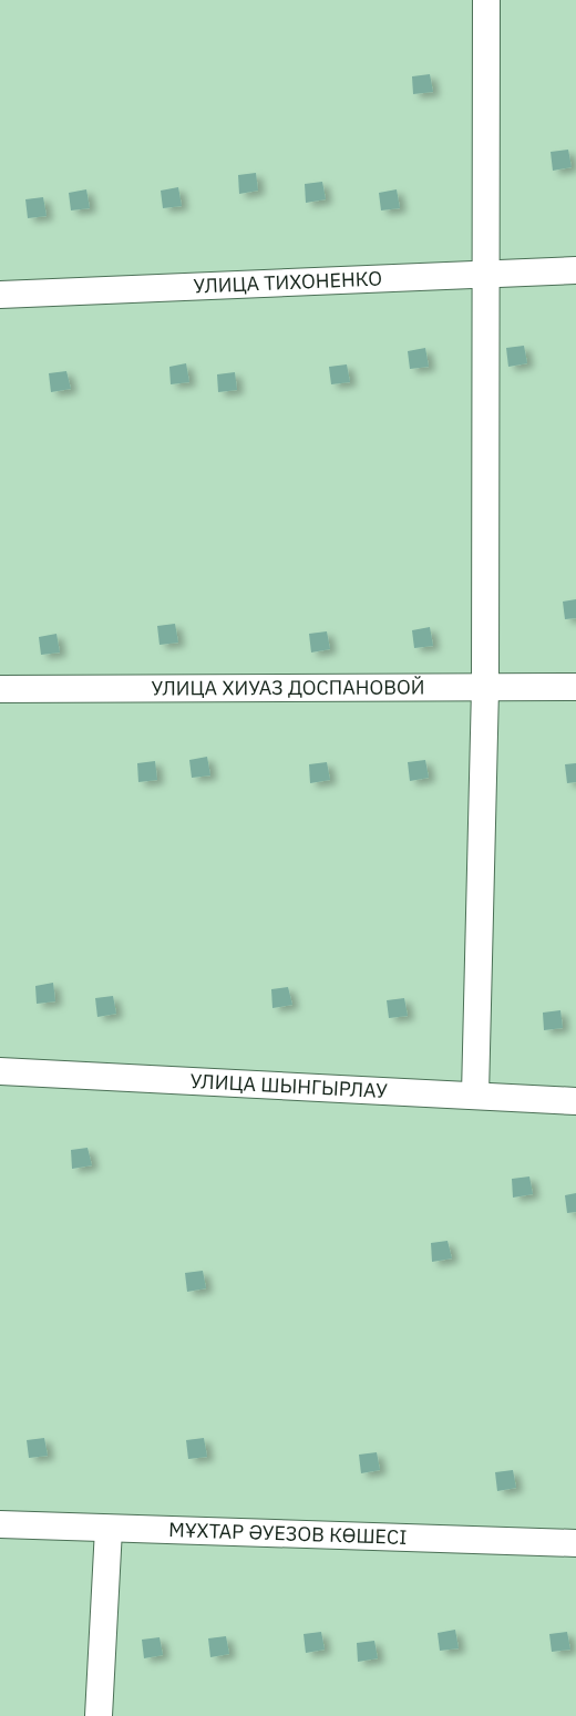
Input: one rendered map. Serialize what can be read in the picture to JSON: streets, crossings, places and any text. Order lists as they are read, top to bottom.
{
  "streets": {
    "street": [
      "УЛИЦА ТИХОНЕНКО",
      "УЛИЦА ХИУАЗ ДОСПАНОВОЙ",
      "УЛИЦА ШЫНГЫРЛАУ",
      "МҰХТАР ӘУЕЗОВ КӨШЕСІ"
    ]
  }
}
